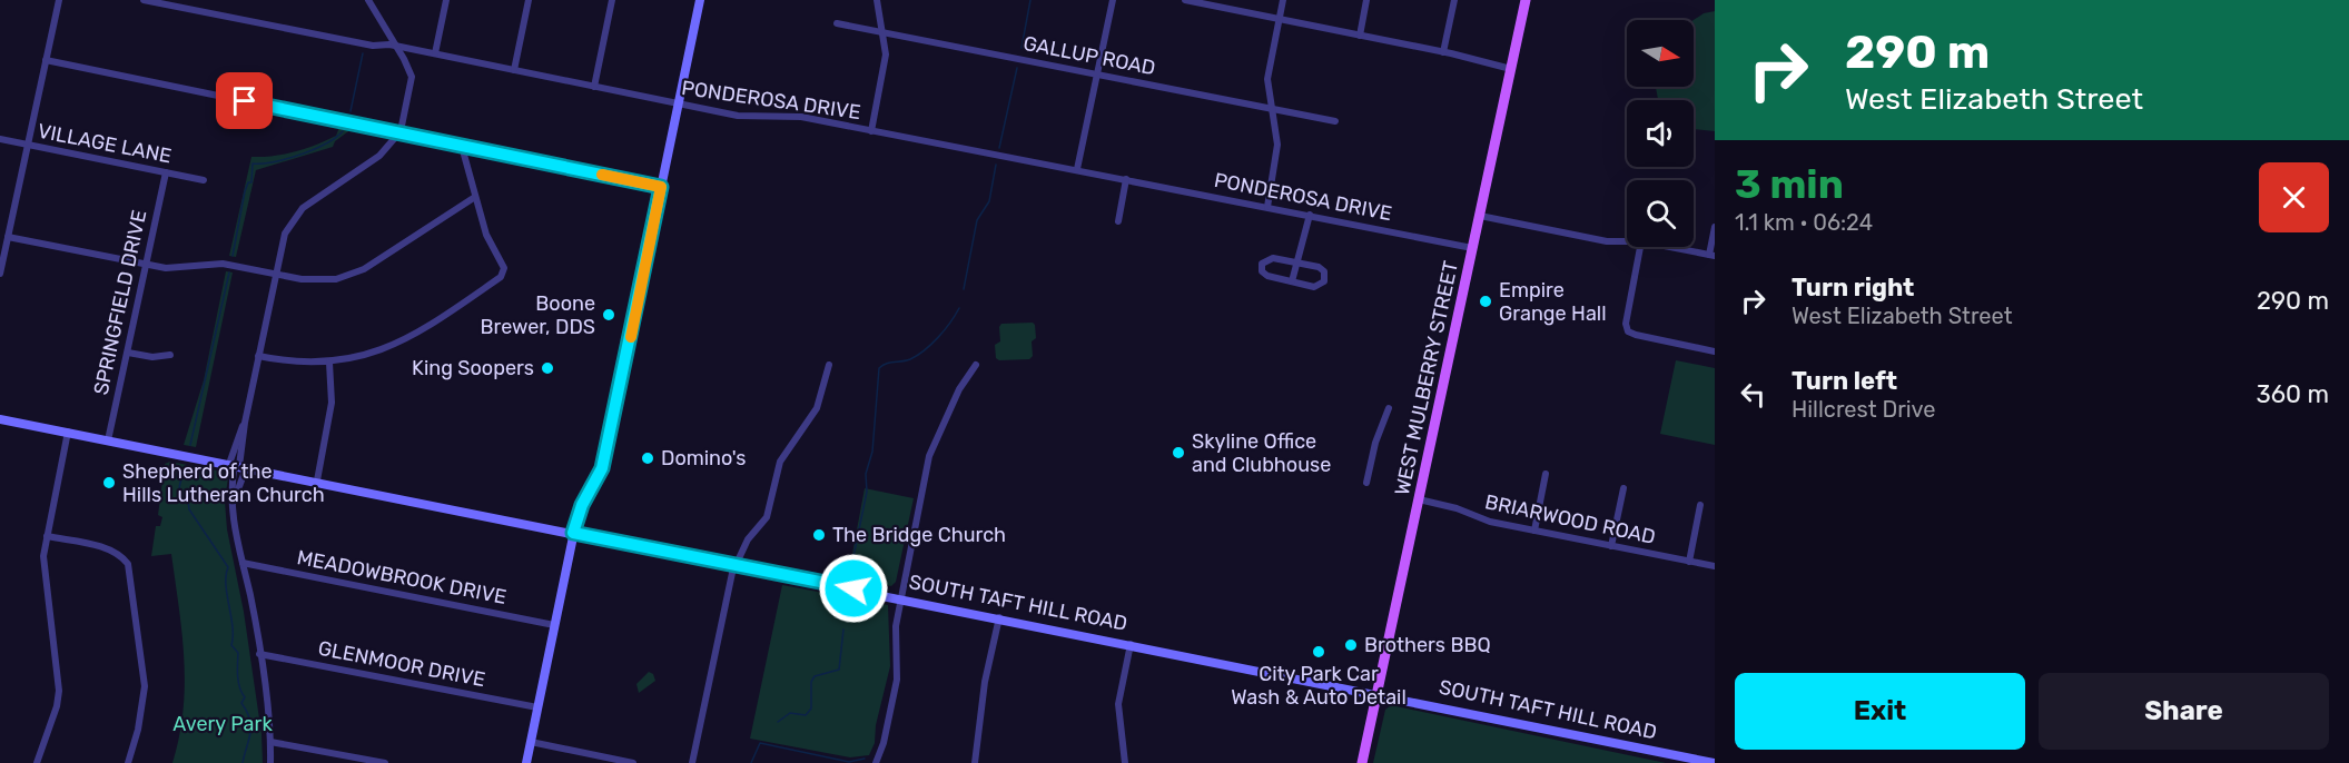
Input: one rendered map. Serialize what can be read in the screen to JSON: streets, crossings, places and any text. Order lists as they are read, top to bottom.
{
  "streets": {
    "main road": ["WEST MULBERRY STREET", "SOUTH TAFT HILL ROAD"],
    "street": [
      "GALLUP ROAD",
      "PONDEROSA DRIVE",
      "VILLAGE LANE",
      "SPRINGFIELD DRIVE",
      "BRIARWOOD ROAD",
      "MEADOWBROOK DRIVE",
      "GLENMOOR DRIVE"
    ]
  },
  "crossings": [
    ["PONDEROSA DRIVE", "WEST MULBERRY STREET"],
    ["VILLAGE LANE", "SPRINGFIELD DRIVE"],
    ["SPRINGFIELD DRIVE", "SOUTH TAFT HILL ROAD"],
    ["WEST MULBERRY STREET", "BRIARWOOD ROAD"],
    ["WEST MULBERRY STREET", "SOUTH TAFT HILL ROAD"]
  ],
  "parks": ["Avery Park"],
  "places": [
    "Empire Grange Hall",
    "Boone Brewer, DDS",
    "King Soopers",
    "Skyline Office and Clubhouse",
    "Domino's",
    "Shepherd of the Hills Lutheran Church",
    "The Bridge Church",
    "Brothers BBQ",
    "City Park Car Wash & Auto Detail"
  ],
  "north": "right",
  "page": {
    "turn": ["290 m", "West Elizabeth Street"],
    "heading": ["3 min", "1.1 km · 06:24"],
    "list": [
      {
        "name": "Turn right",
        "note": "West Elizabeth Street",
        "value": "290 m"
      },
      {
        "name": "Turn left",
        "note": "Hillcrest Drive",
        "value": "360 m"
      }
    ],
    "buttons": ["Exit", "Share"]
  }
}
